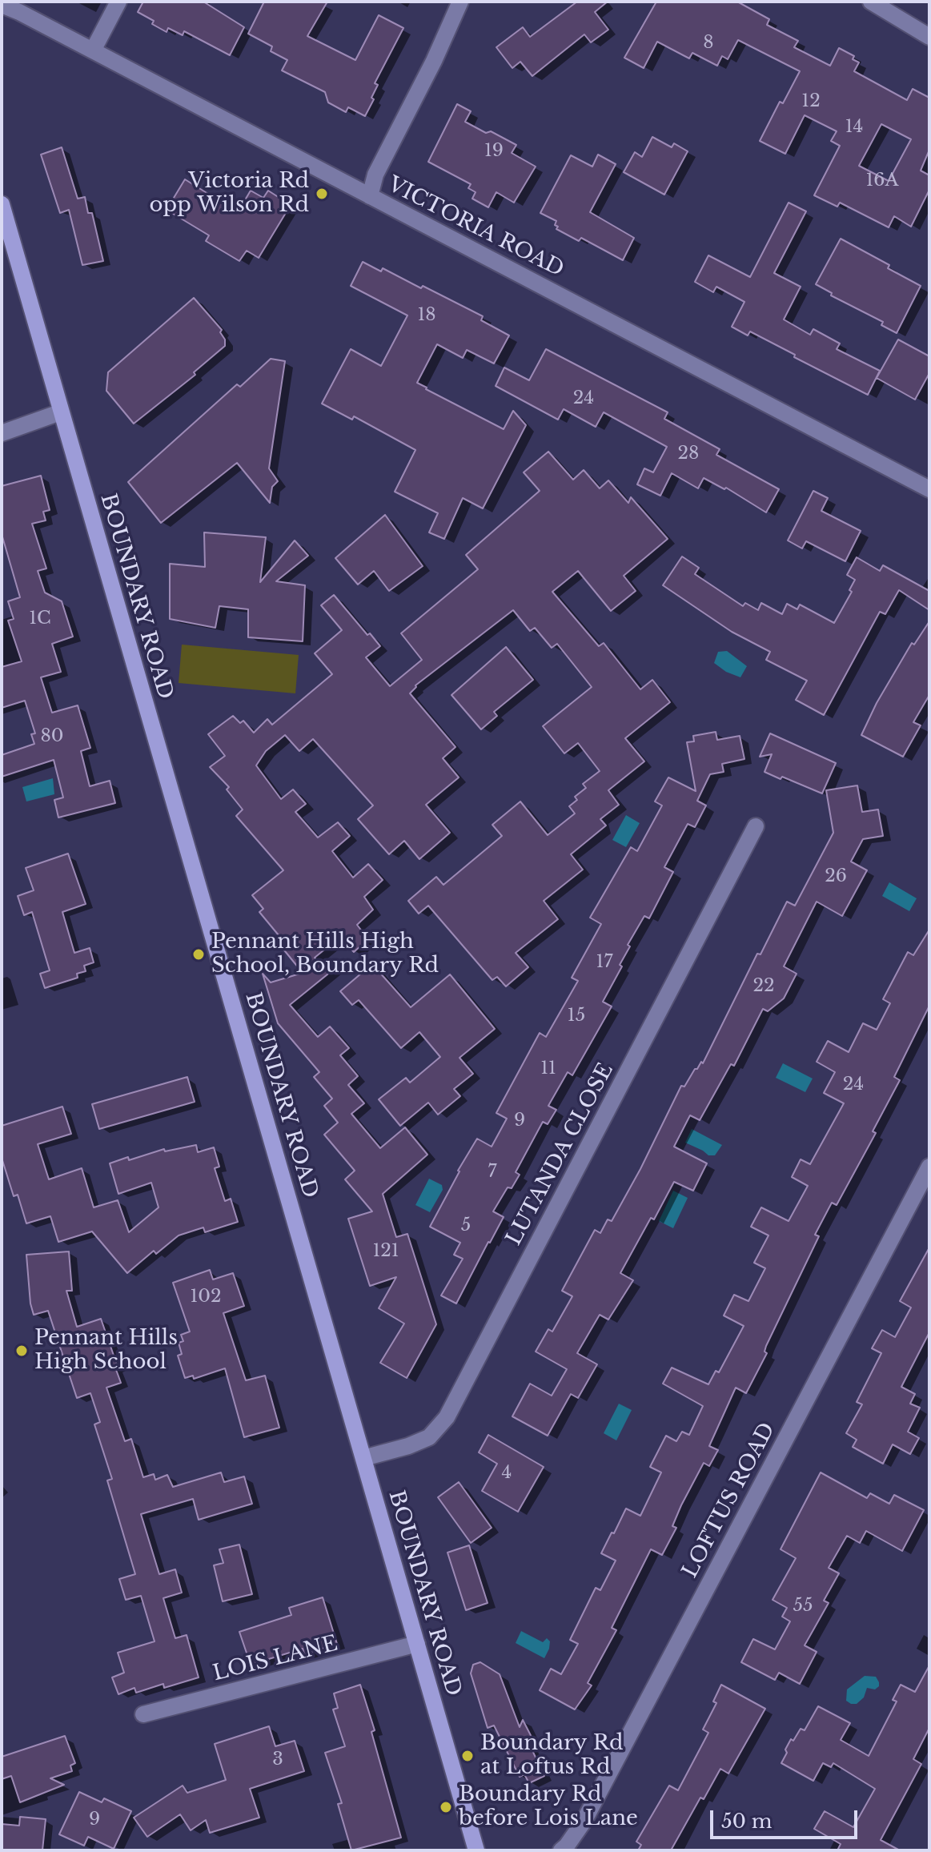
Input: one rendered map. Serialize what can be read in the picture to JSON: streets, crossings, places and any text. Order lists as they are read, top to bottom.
{
  "streets": {
    "main road": ["BOUNDARY ROAD"],
    "street": [
      "VICTORIA ROAD",
      "LUTANDA CLOSE",
      "LOFTUS ROAD",
      "LOIS LANE"
    ]
  },
  "crossings": [
    ["BOUNDARY ROAD", "LUTANDA CLOSE"],
    ["BOUNDARY ROAD", "LOIS LANE"]
  ],
  "places": [
    "Victoria Rd opp Wilson Rd",
    "Pennant Hills High School, Boundary Rd",
    "Pennant Hills High School",
    "Boundary Rd at Loftus Rd",
    "Boundary Rd before Lois Lane"
  ],
  "house_numbers": [
    "8",
    "12",
    "14",
    "19",
    "16A",
    "18",
    "24",
    "28",
    "1C",
    "80",
    "26",
    "17",
    "22",
    "15",
    "11",
    "24",
    "9",
    "7",
    "5",
    "121",
    "102",
    "4",
    "55",
    "3",
    "9"
  ],
  "scale_bar": "50 m"
}
